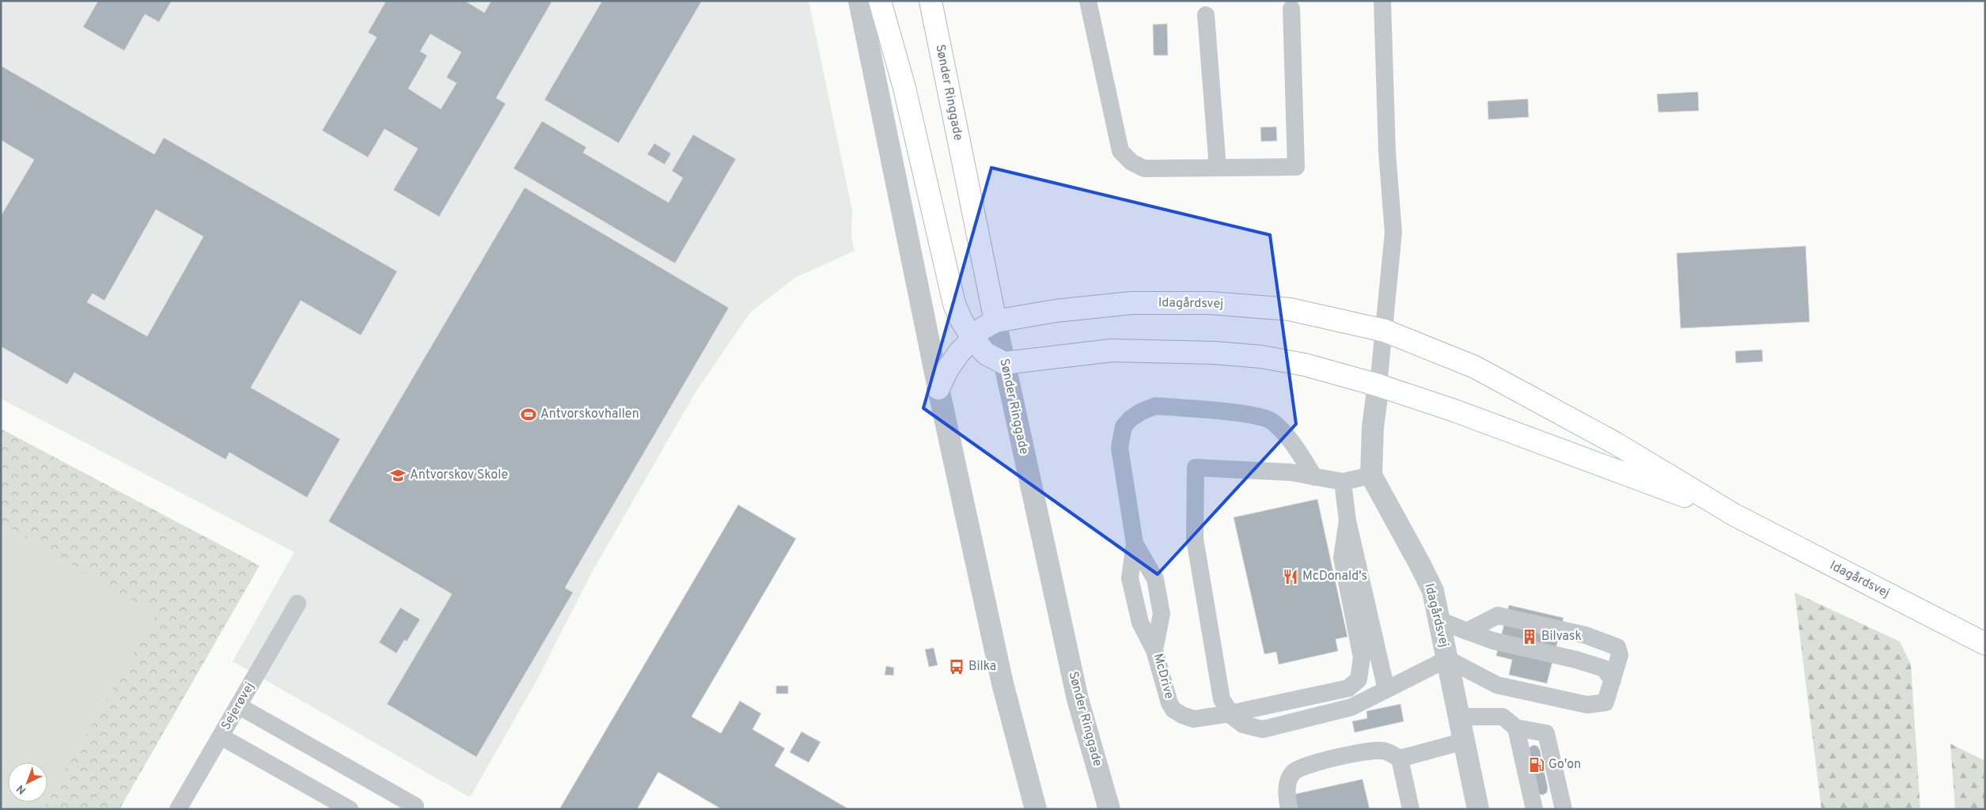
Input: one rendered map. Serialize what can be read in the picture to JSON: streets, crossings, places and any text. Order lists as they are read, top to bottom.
{
  "streets": {
    "main road": ["Sønder Ringgade", "Idagårdsvej"],
    "lane": ["McDrive", "Sejerøvej"]
  },
  "crossings": [
    ["Sønder Ringgade", "Idagårdsvej"]
  ],
  "places": {
    "sports": ["Antvorskovhallen"],
    "school or university": ["Antvorskov Skole"],
    "restaurant": ["McDonald's"],
    "building": ["Bilvask"],
    "bus stop": ["Bilka"],
    "fuel station": ["Go'on"]
  },
  "north": "bottom left"
}
